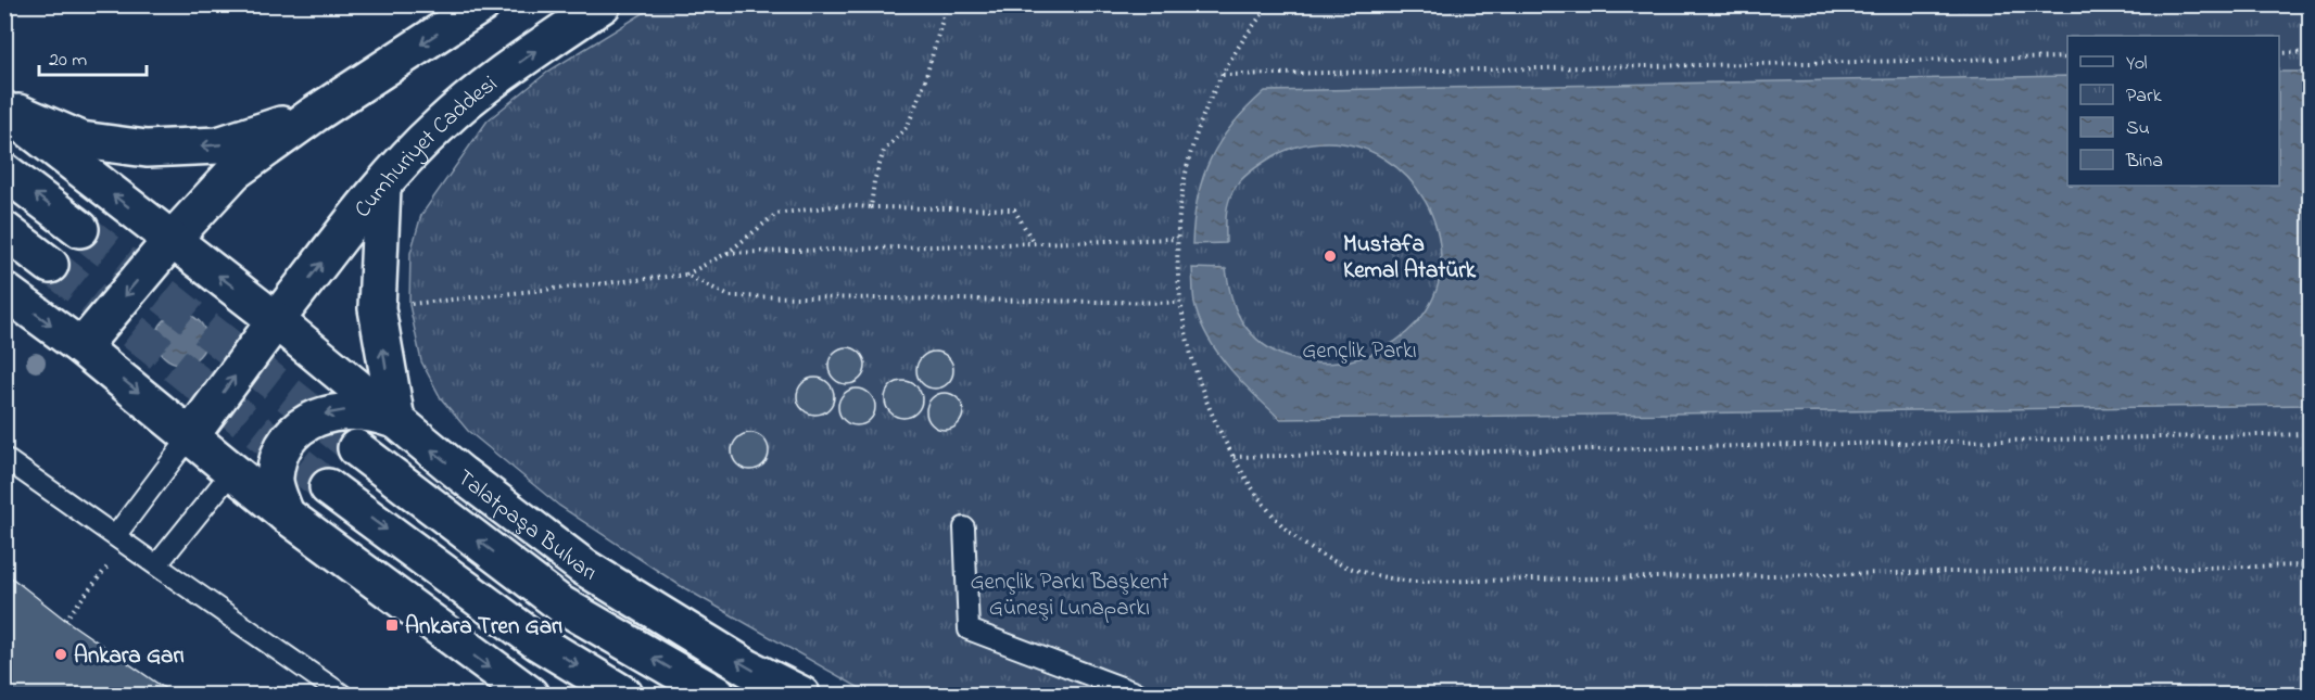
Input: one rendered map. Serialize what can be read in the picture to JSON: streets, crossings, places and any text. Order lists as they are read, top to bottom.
{
  "streets": {
    "main road": ["Cumhuriyet Caddesi", "Talatpaşa Bulvarı"]
  },
  "crossings": [
    ["Cumhuriyet Caddesi", "Talatpaşa Bulvarı"]
  ],
  "parks": ["Gençlik Parkı", "Gençlik Parkı Başkent Güneşi Lunaparkı"],
  "places": {
    "other": ["Mustafa Kemal Atatürk", "Ankara Garı"],
    "transit": ["Ankara Tren Garı"]
  },
  "legend": [
    "Yol",
    "Park",
    "Su",
    "Bina"
  ],
  "scale_bar": "20 m"
}
